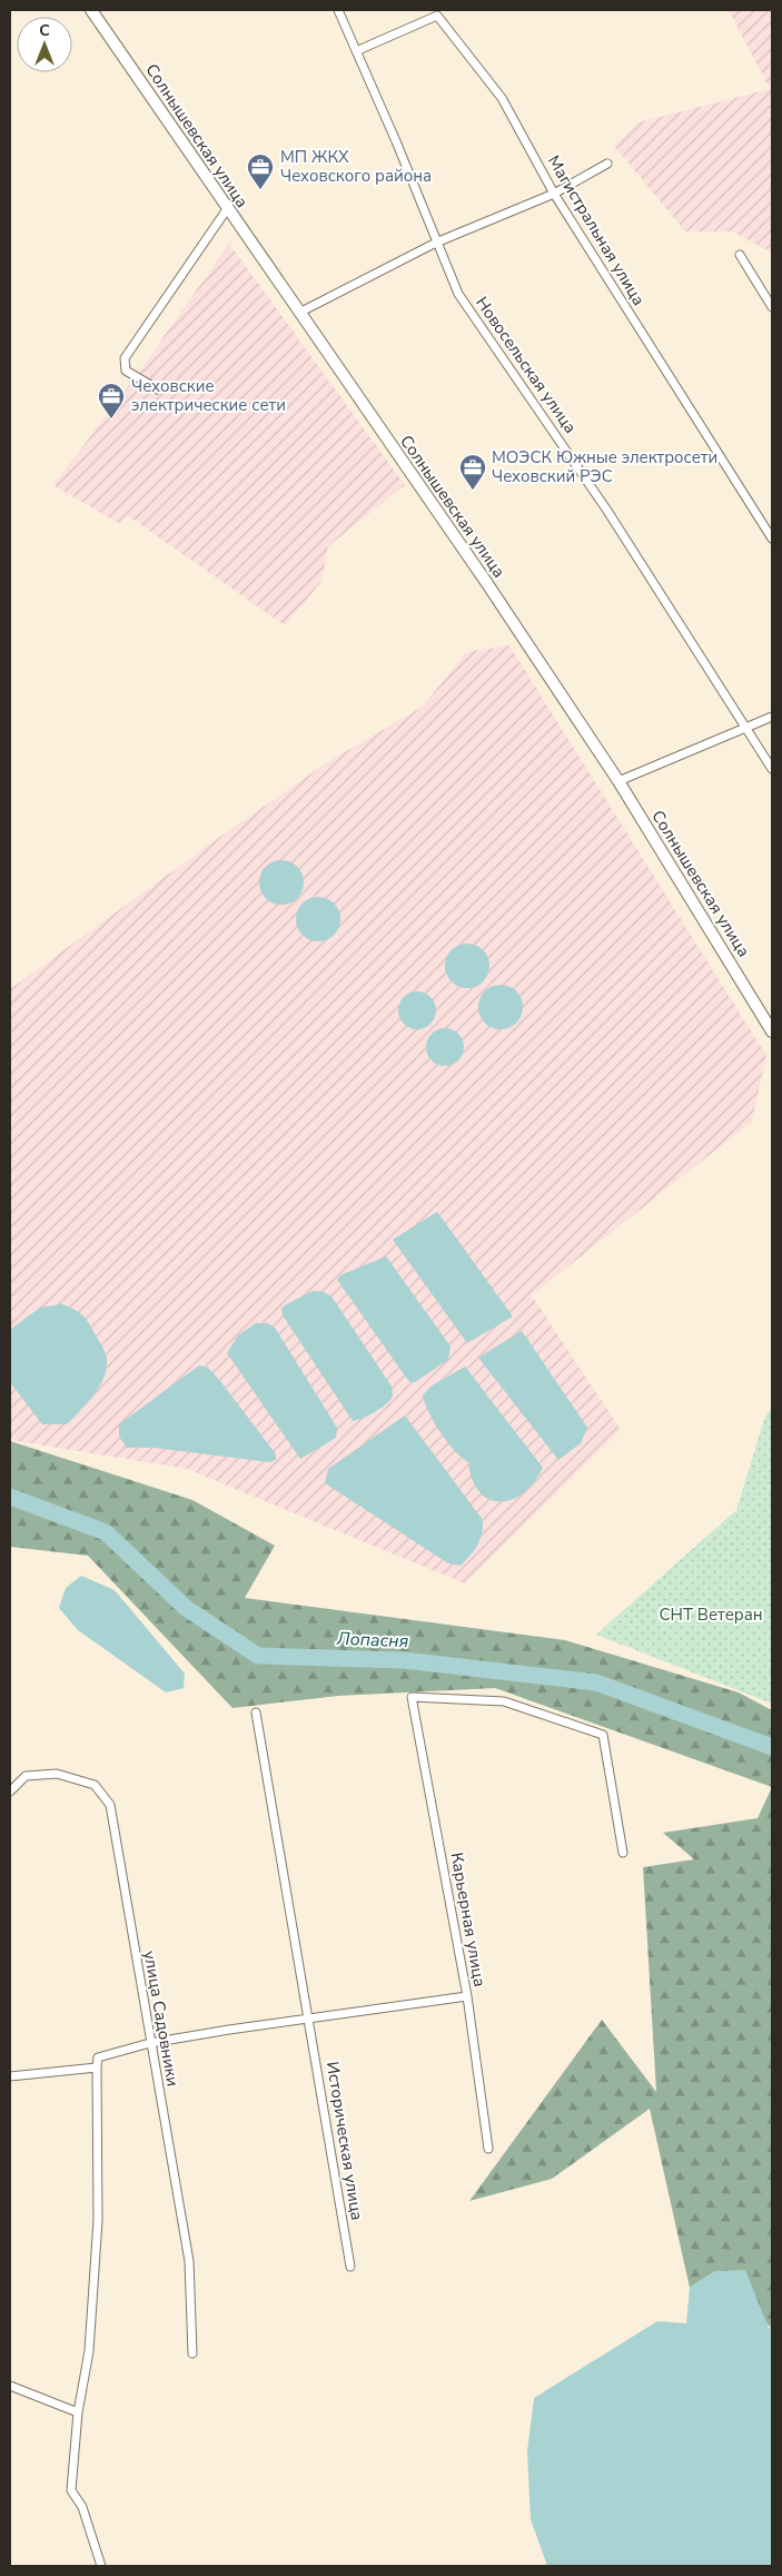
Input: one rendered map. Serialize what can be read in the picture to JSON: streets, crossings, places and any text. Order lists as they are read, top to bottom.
{
  "streets": {
    "street": [
      "Солнышевская улица",
      "Магистральная улица",
      "Новосельская улица",
      "Карьерная улица",
      "улица Садовники",
      "Историческая улица"
    ]
  },
  "crossings": [
    ["Магистральная улица", "Новосельская улица"]
  ],
  "water": ["Лопасня"],
  "parks": ["СНТ Ветеран"],
  "places": {
    "office": ["МП ЖКХ Чеховского района", "Чеховские электрические сети", "МОЭСК Южные электросети Чеховский РЭС"]
  },
  "north": "top"
}
